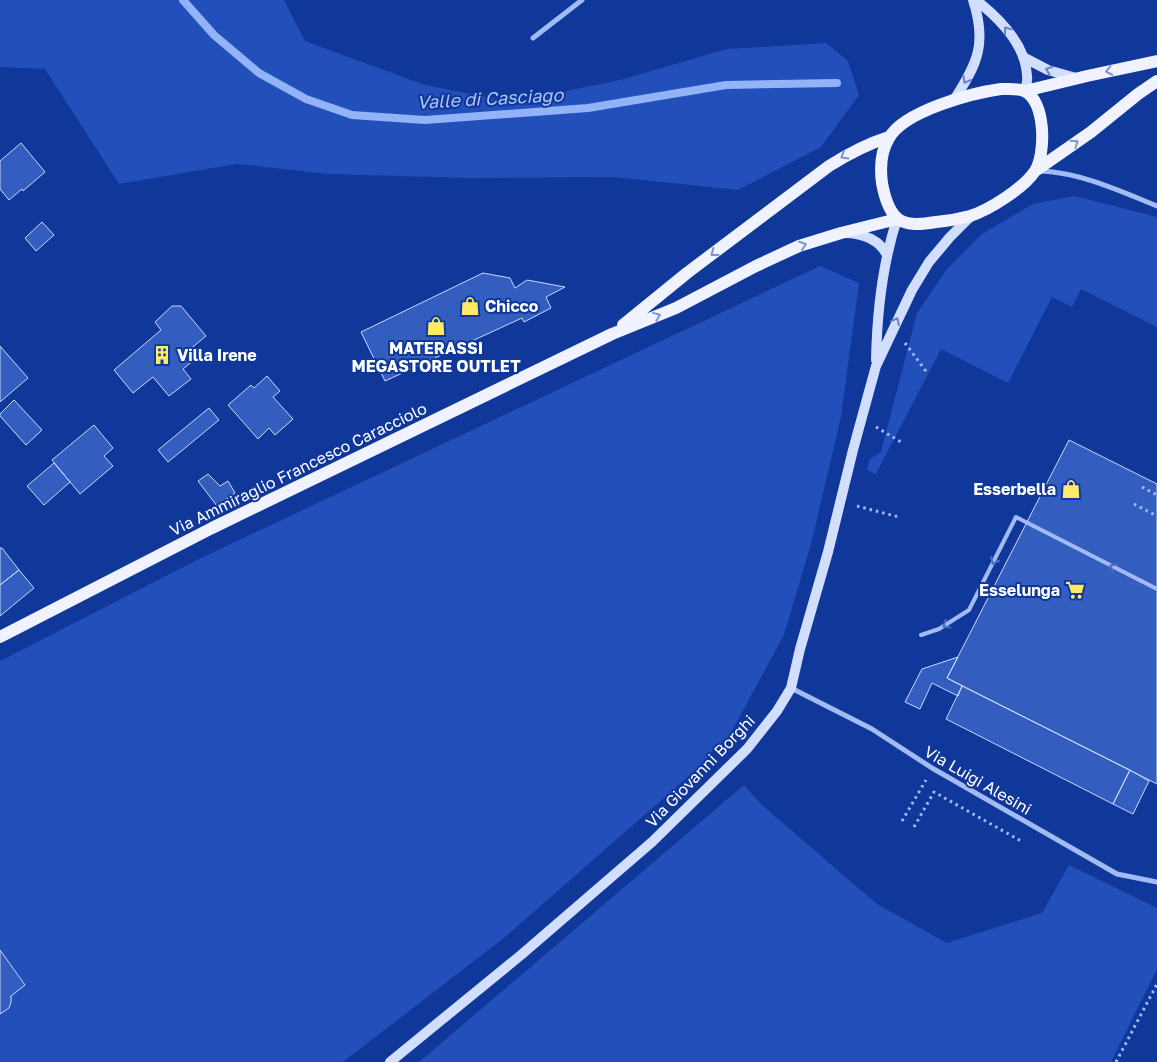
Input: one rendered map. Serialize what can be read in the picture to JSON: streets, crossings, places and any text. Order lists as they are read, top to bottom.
{
  "streets": {
    "main road": ["Via Ammiraglio Francesco Caracciolo", "Via Giovanni Borghi"],
    "street": ["Via Luigi Alesini"]
  },
  "crossings": [
    ["Via Ammiraglio Francesco Caracciolo", "Via Giovanni Borghi"],
    ["Via Giovanni Borghi", "Via Luigi Alesini"]
  ],
  "water": ["Valle di Casciago"],
  "places": {
    "shop": ["Chicco", "MATERASSI MEGASTORE OUTLET", "Esserbella"],
    "building": ["Villa Irene"],
    "supermarket": ["Esselunga"]
  }
}
